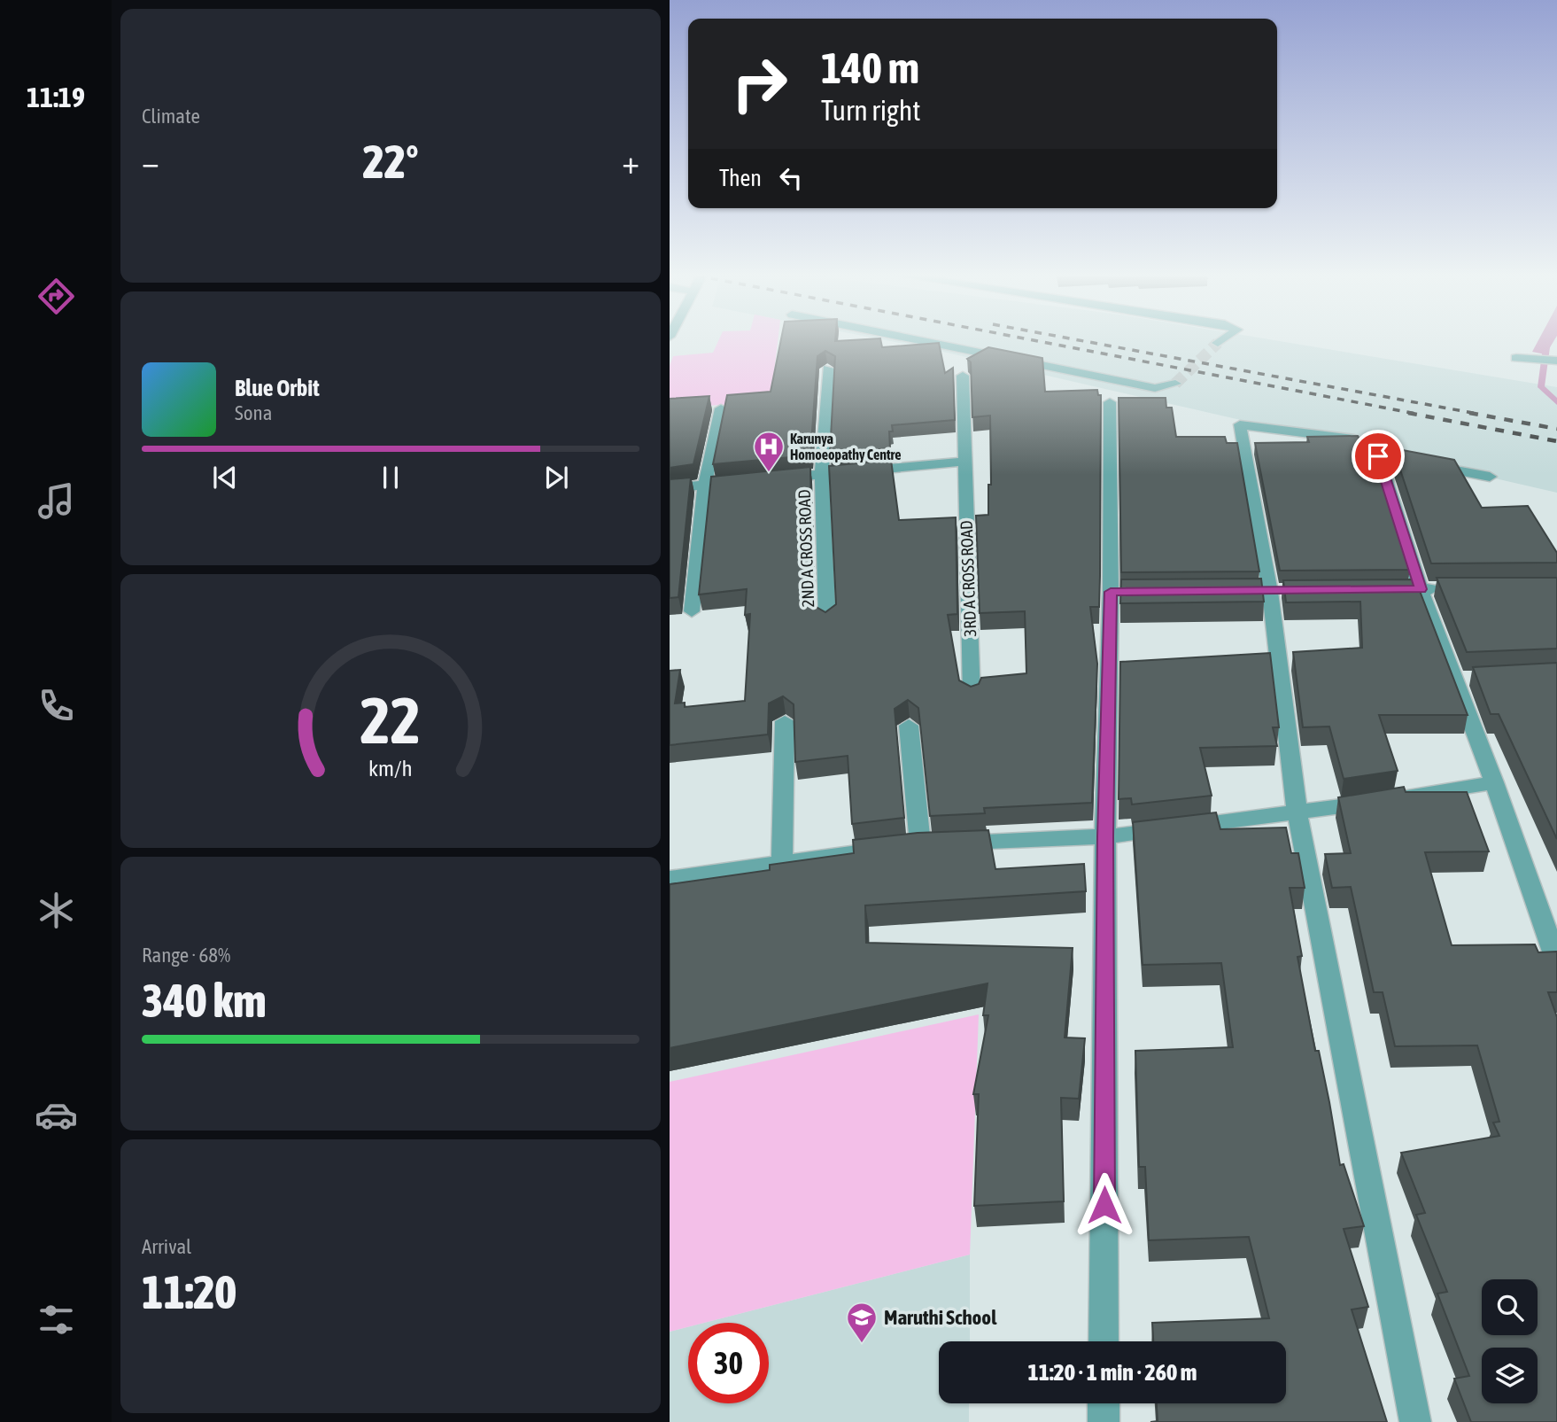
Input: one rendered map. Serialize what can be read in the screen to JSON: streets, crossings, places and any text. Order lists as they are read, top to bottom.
{
  "streets": {
    "street": ["2ND A CROSS ROAD", "3RD A CROSS ROAD"]
  },
  "places": {
    "hospital": ["Karunya Homoeopathy Centre"],
    "school or university": ["Maruthi School"]
  },
  "page": {
    "tabs": "11:19",
    "tile": [
      "Climate",
      ["Range · 68%", "340 km"],
      ["Arrival", "11:20"]
    ],
    "turn": ["140 m", "Turn right"],
    "heat": ["−", "22°", "+"],
    "then": "Then",
    "song": ["Blue Orbit", "Sona"],
    "limit": "30",
    "trip": "11:20 · 1 min · 260 m",
    "gauge": ["22", "km/h"]
  }
}
